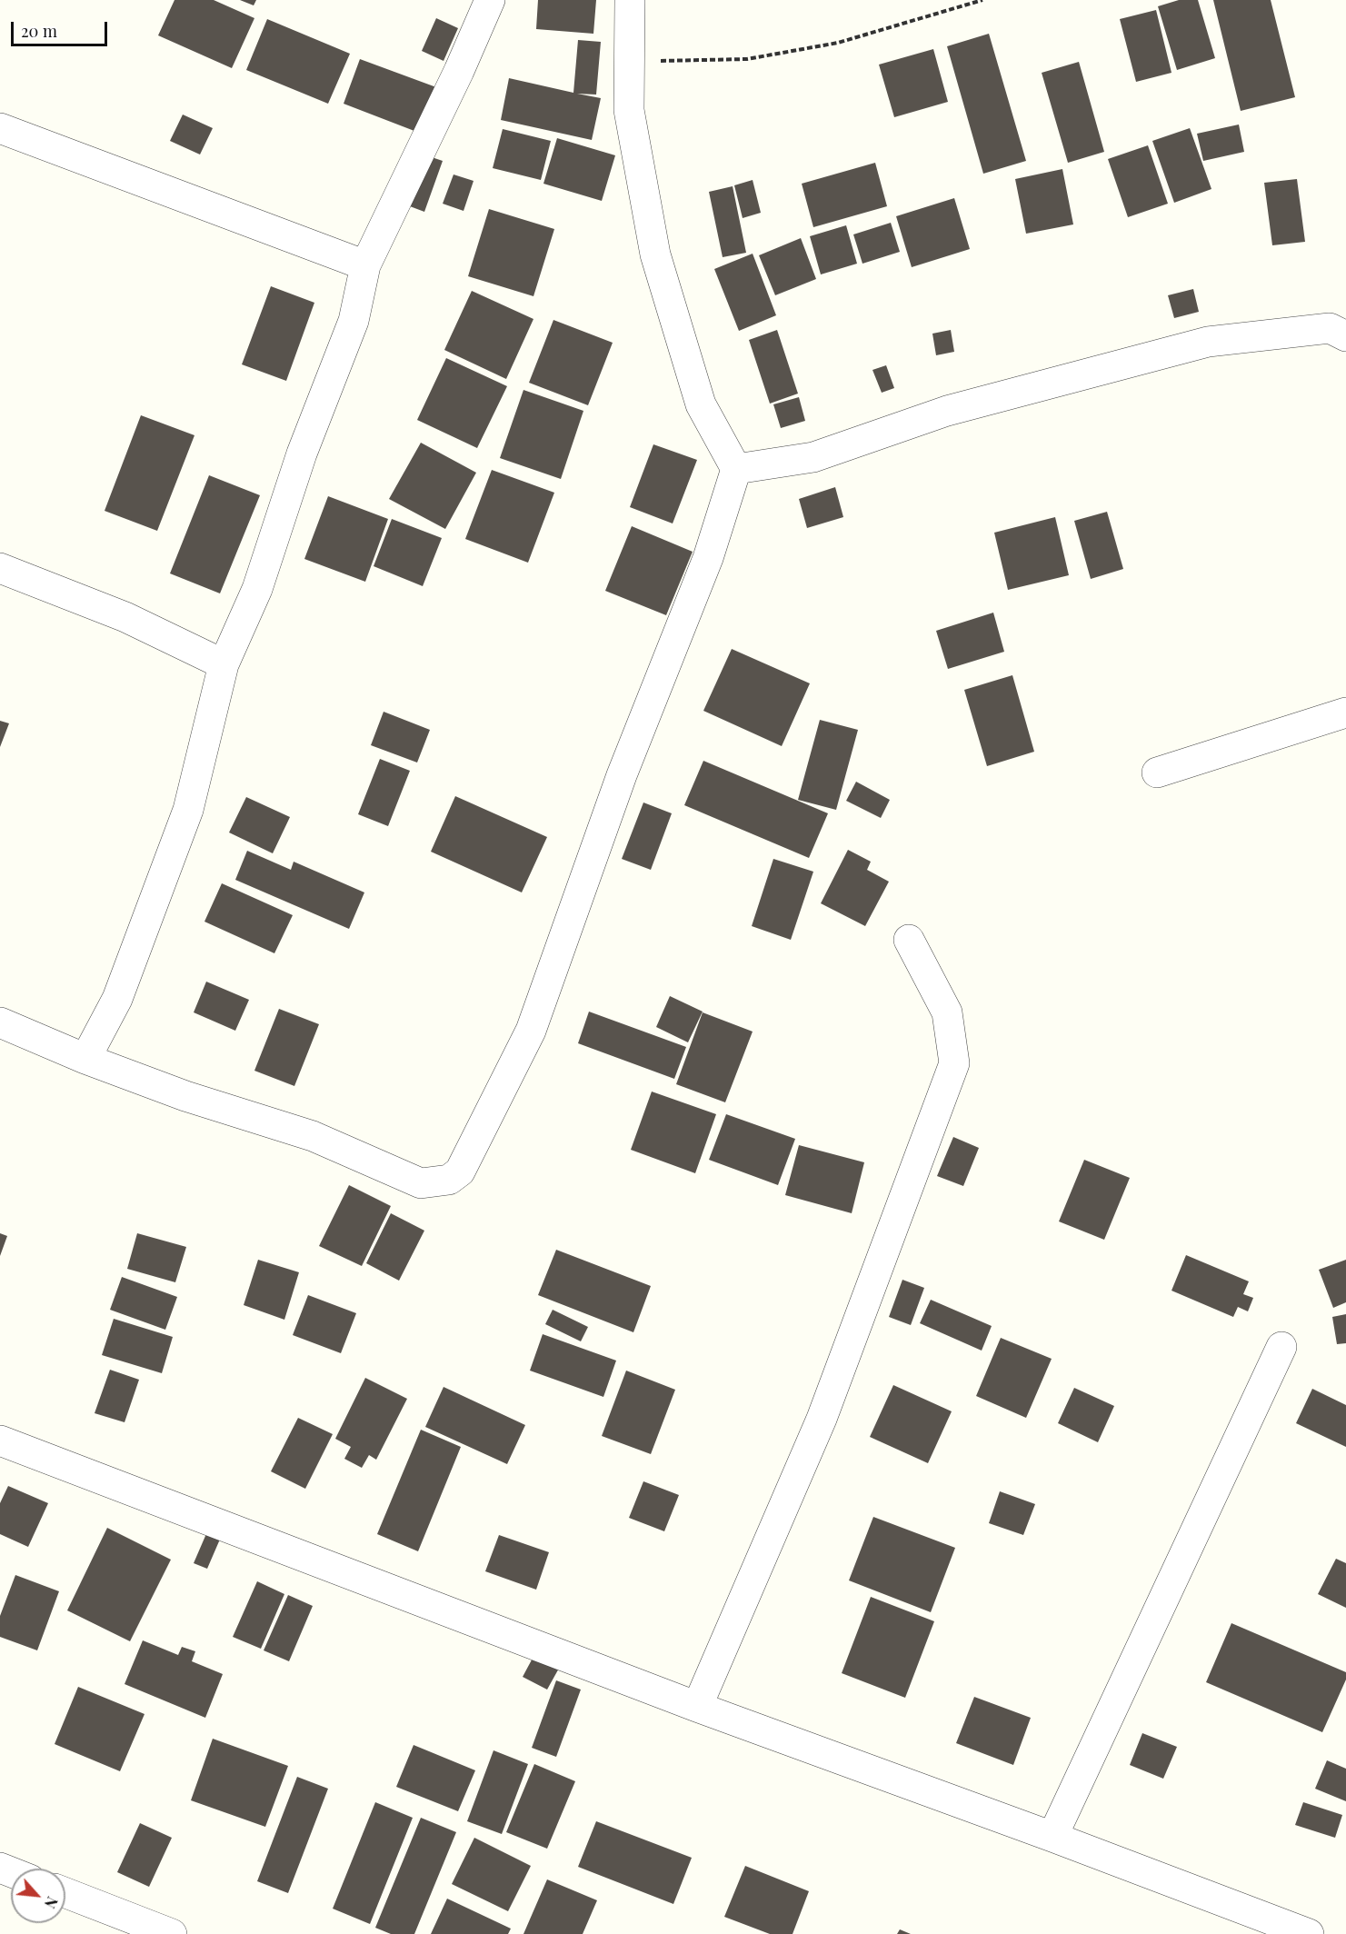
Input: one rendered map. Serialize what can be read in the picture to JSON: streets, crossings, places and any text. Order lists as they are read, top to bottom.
{
  "scale_bar": "20 m",
  "north": "bottom right"
}
